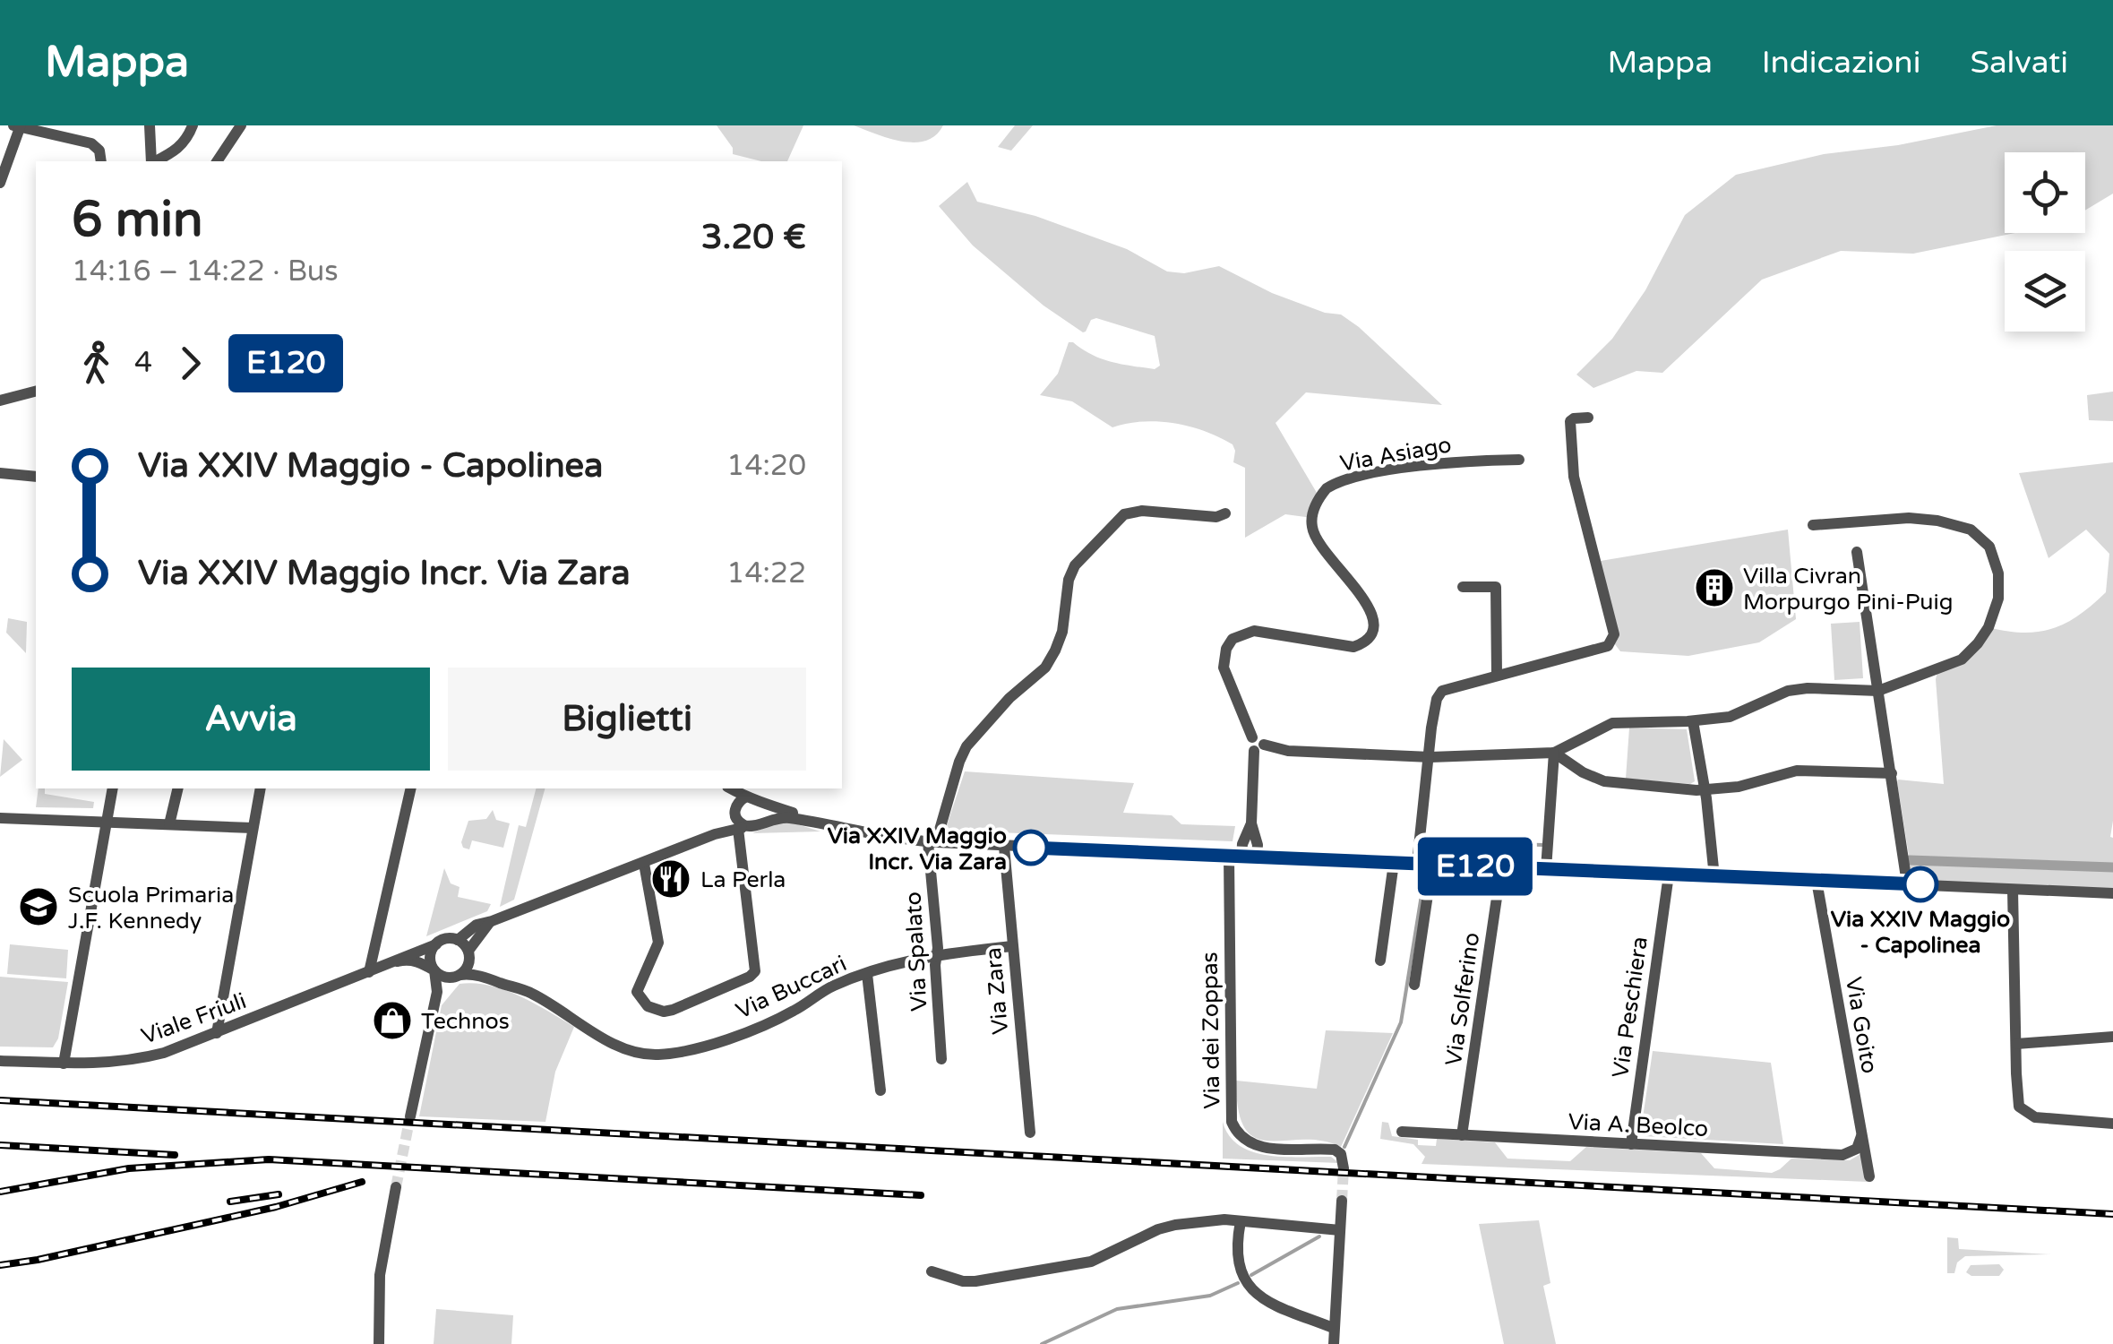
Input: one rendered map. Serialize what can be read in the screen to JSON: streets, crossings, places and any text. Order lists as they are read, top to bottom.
{
  "streets": {
    "street": [
      "Via Asiago",
      "Via Spalato",
      "Via Buccari",
      "Via Zara",
      "Via Solferino",
      "Via Peschiera",
      "Viale Friuli",
      "Via Goito",
      "Via dei Zoppas",
      "Via A. Beolco"
    ]
  },
  "crossings": [
    ["Via Spalato", "Via Buccari"],
    ["Via Buccari", "Via Zara"],
    ["Via Solferino", "Via A. Beolco"],
    ["Via Peschiera", "Via A. Beolco"],
    ["Via Goito", "Via A. Beolco"]
  ],
  "places": {
    "building": ["Villa Civran Morpurgo Pini-Puig"],
    "other": ["Via XXIV Maggio Incr. Via Zara", "Via XXIV Maggio - Capolinea"],
    "restaurant": ["La Perla"],
    "school or university": ["Scuola Primaria J.F. Kennedy"],
    "shop": ["Technos"]
  },
  "lines": ["bus line E120"],
  "page": {
    "header": "Mappa",
    "nav": ["Mappa", "Indicazioni", "Salvati"],
    "on_map": "E120",
    "heading": ["6 min", "14:16 – 14:22 · Bus", "3.20 €"],
    "legs": ["4", "E120"],
    "list": [
      {
        "name": "Via XXIV Maggio - Capolinea",
        "value": "14:20"
      },
      {
        "name": "Via XXIV Maggio Incr. Via Zara",
        "value": "14:22"
      }
    ],
    "buttons": ["Avvia", "Biglietti"]
  }
}
